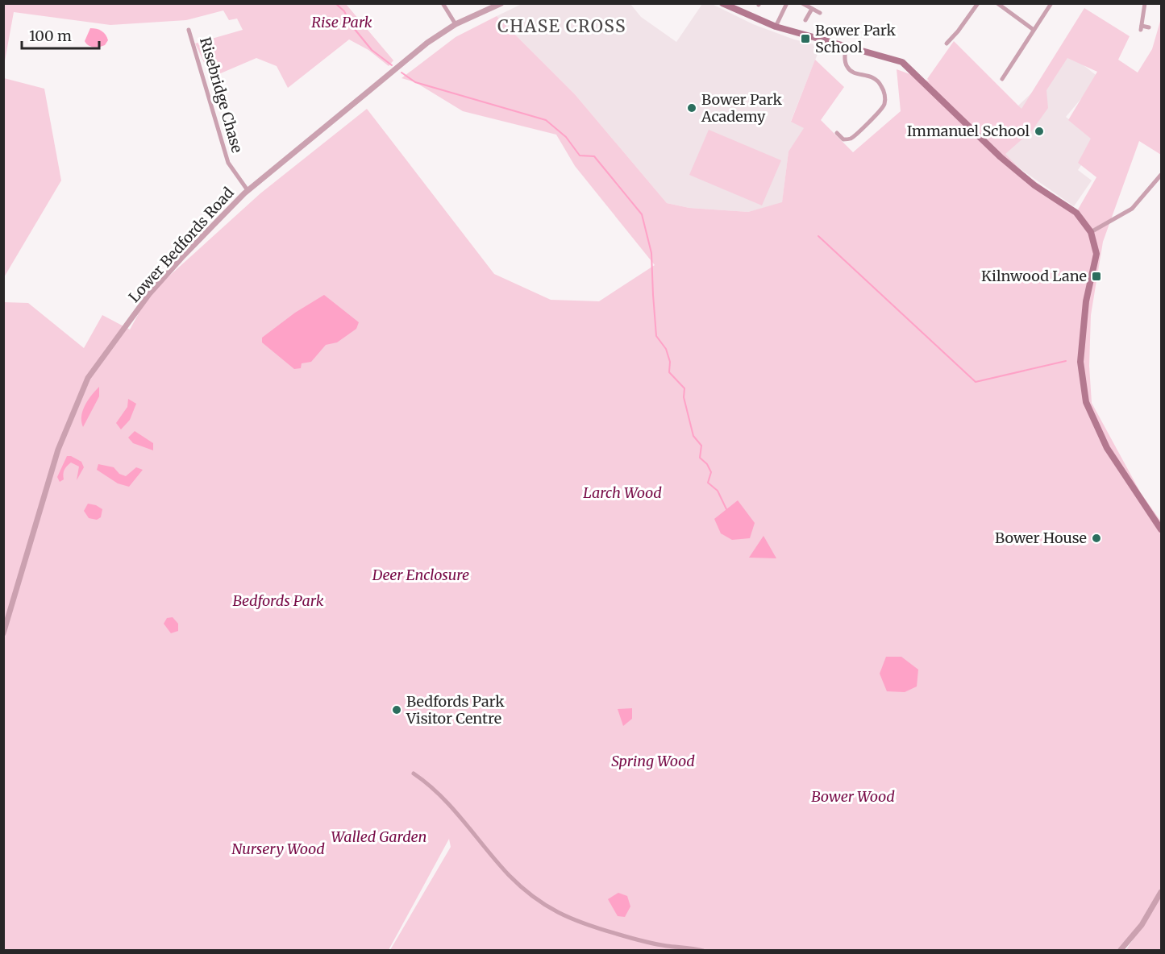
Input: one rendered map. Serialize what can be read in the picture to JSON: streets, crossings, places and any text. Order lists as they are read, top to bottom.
{
  "streets": {
    "street": ["Risebridge Chase", "Lower Bedfords Road"]
  },
  "crossings": [
    ["Risebridge Chase", "Lower Bedfords Road"]
  ],
  "districts": ["CHASE CROSS"],
  "parks": [
    "Rise Park",
    "Larch Wood",
    "Deer Enclosure",
    "Bedfords Park",
    "Spring Wood",
    "Bower Wood",
    "Walled Garden",
    "Nursery Wood"
  ],
  "places": {
    "transit": ["Bower Park School", "Kilnwood Lane"],
    "other": [
      "Bower Park Academy",
      "Immanuel School",
      "Bower House",
      "Bedfords Park Visitor Centre"
    ]
  },
  "scale_bar": "100 m"
}
